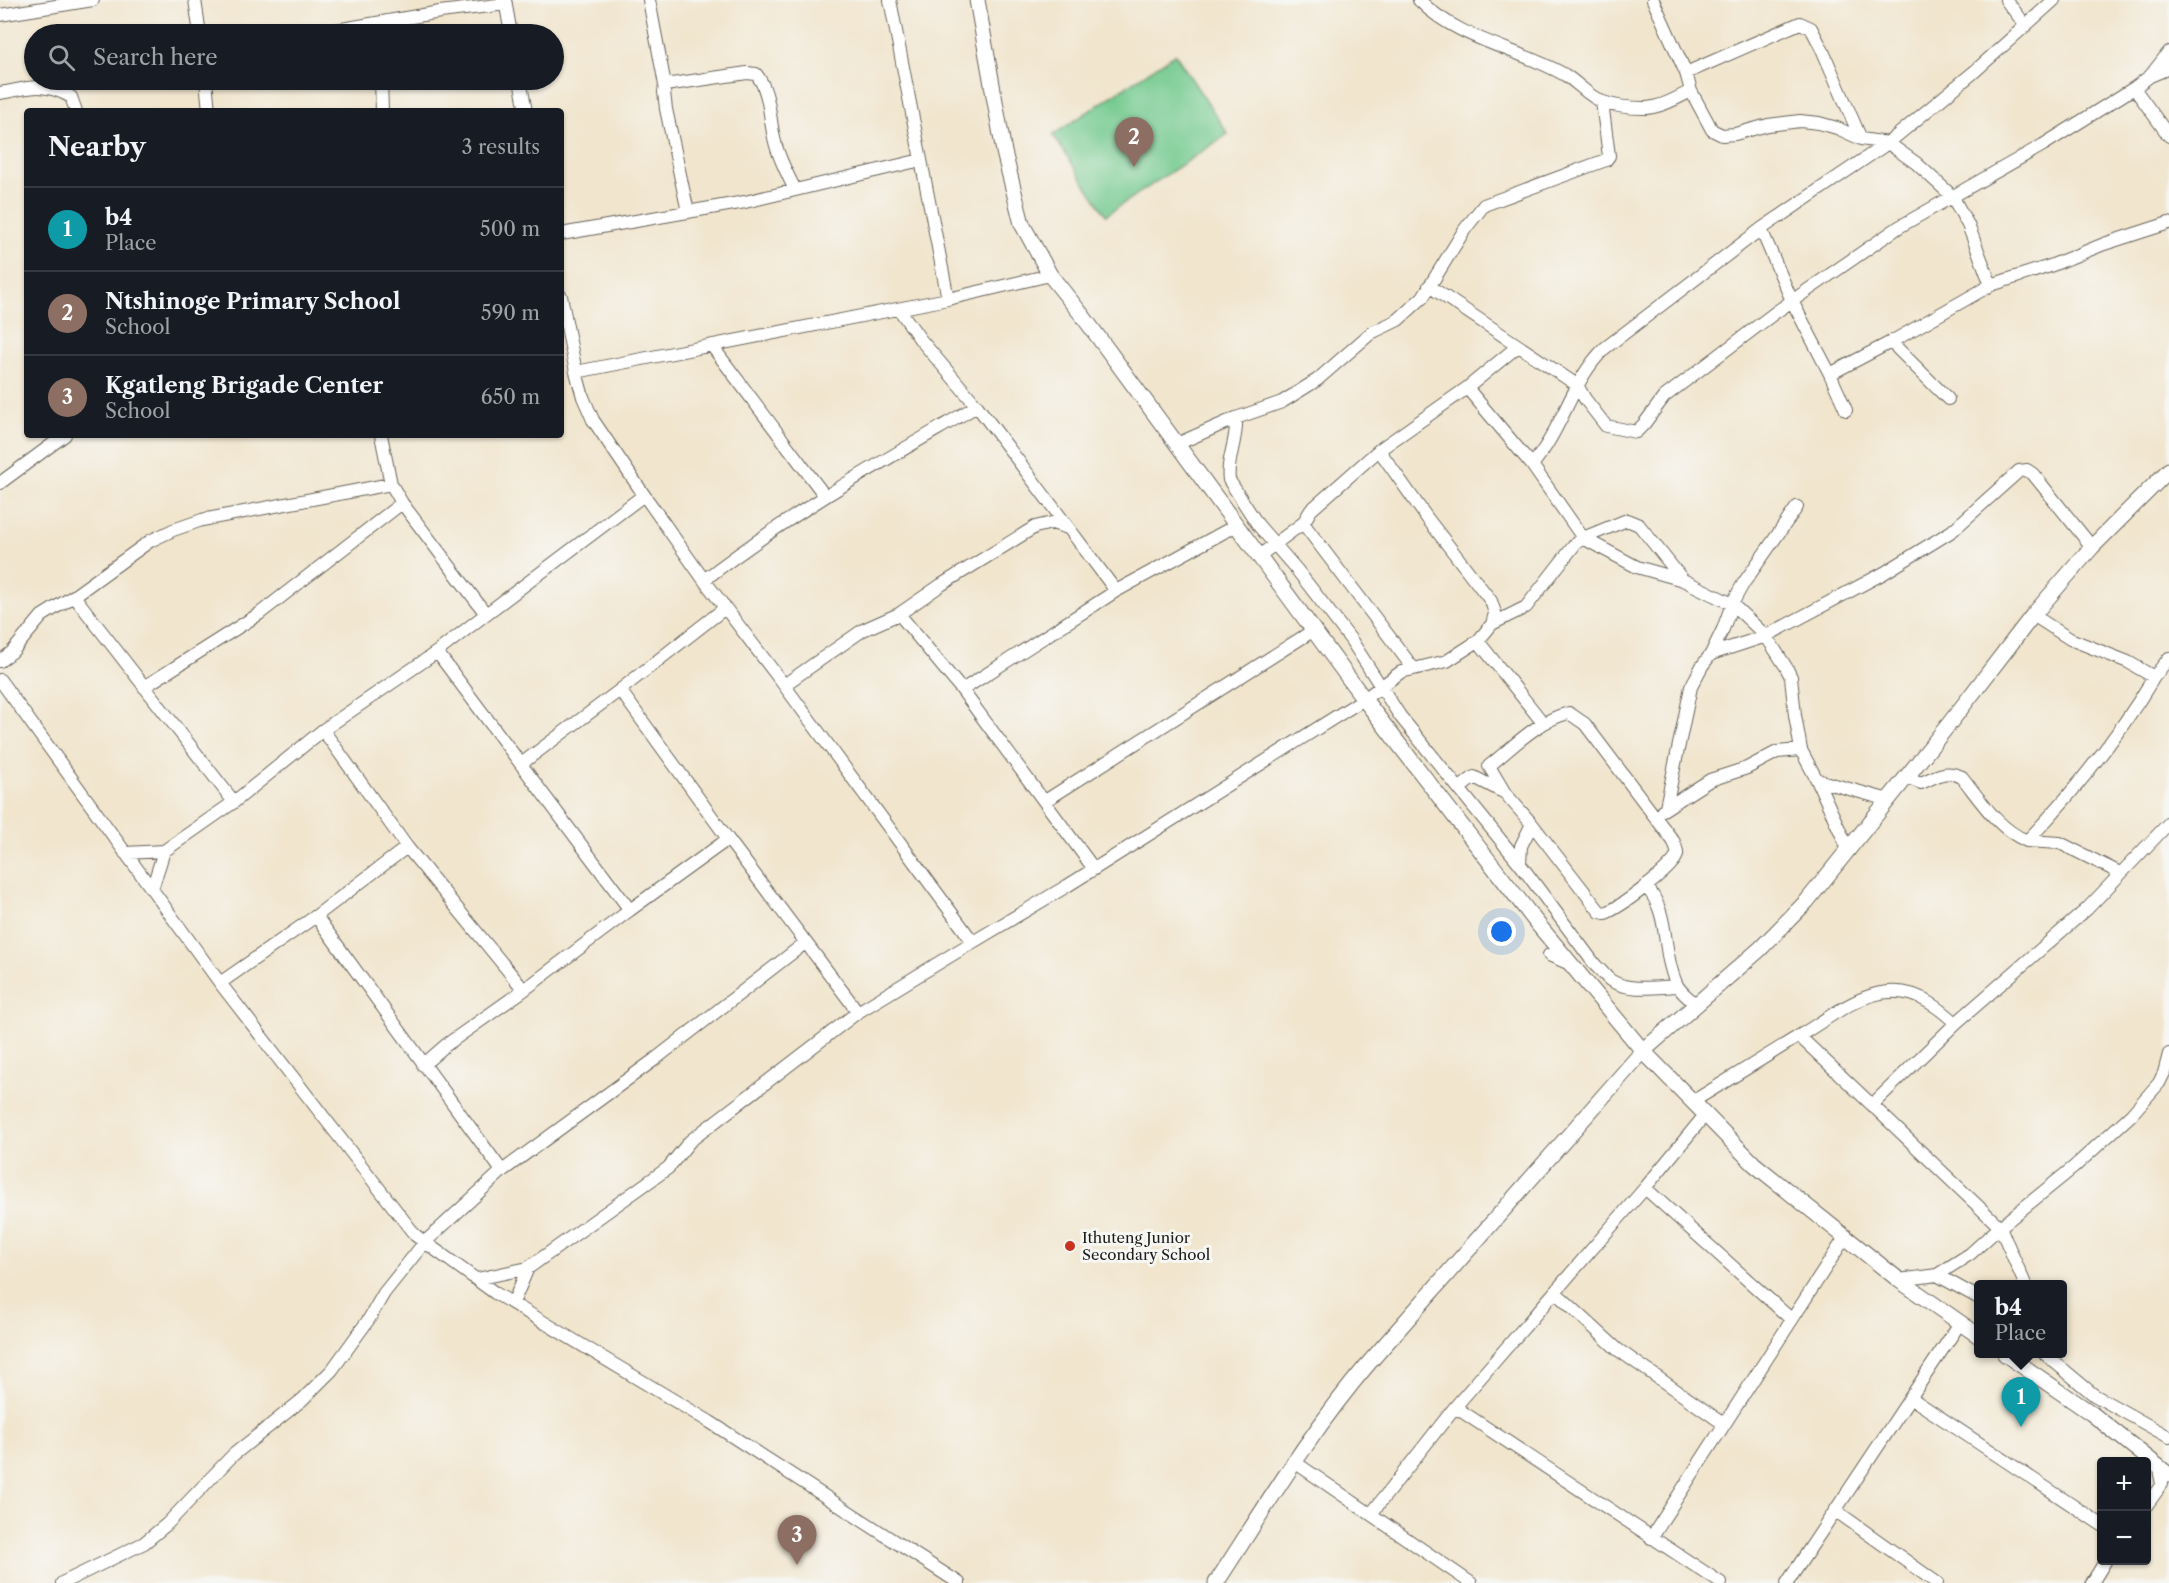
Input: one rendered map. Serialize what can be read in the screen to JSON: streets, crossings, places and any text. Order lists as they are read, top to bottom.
{
  "places": ["Ithuteng Junior Secondary School"],
  "page": {
    "search": "Search here",
    "heading": ["Nearby", "3 results"],
    "pins": ["2", "1", "3"],
    "list": [
      {
        "mark": "1",
        "name": "b4",
        "note": "Place",
        "value": "500 m"
      },
      {
        "mark": "2",
        "name": "Ntshinoge Primary School",
        "note": "School",
        "value": "590 m"
      },
      {
        "mark": "3",
        "name": "Kgatleng Brigade Center",
        "note": "School",
        "value": "650 m"
      }
    ],
    "popup": ["b4", "Place"],
    "map_buttons": ["+", "−"]
  }
}
